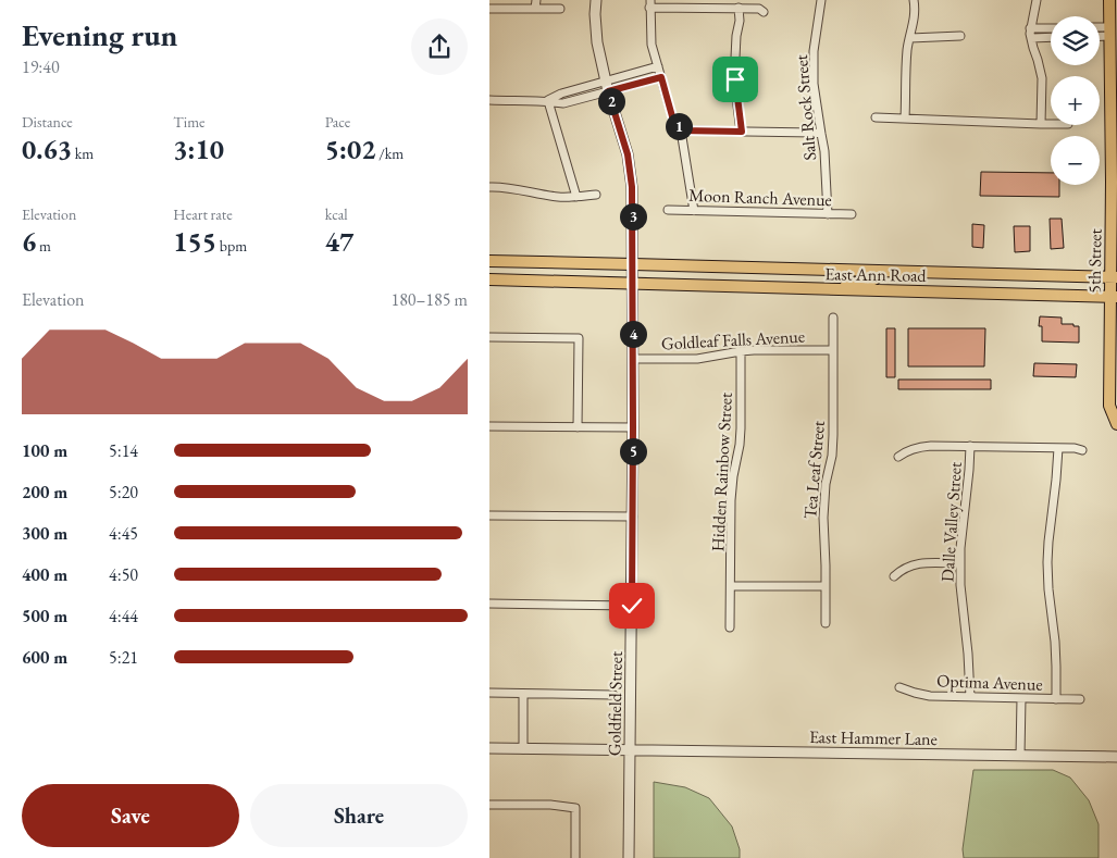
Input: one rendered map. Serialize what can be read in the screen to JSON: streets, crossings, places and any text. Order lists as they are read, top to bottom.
{
  "streets": {
    "main road": ["5th Street", "East Ann Road"],
    "street": [
      "Salt Rock Street",
      "Moon Ranch Avenue",
      "Goldleaf Falls Avenue",
      "Tea Leaf Street",
      "Hidden Rainbow Street",
      "Dalle Valley Street",
      "Optima Avenue",
      "Goldfield Street",
      "East Hammer Lane"
    ]
  },
  "crossings": [
    ["Salt Rock Street", "Moon Ranch Avenue"],
    ["5th Street", "East Ann Road"],
    ["East Ann Road", "Goldfield Street"],
    ["Goldleaf Falls Avenue", "Tea Leaf Street"],
    ["Goldleaf Falls Avenue", "Hidden Rainbow Street"],
    ["Goldleaf Falls Avenue", "Goldfield Street"],
    ["Dalle Valley Street", "Optima Avenue"],
    ["Goldfield Street", "East Hammer Lane"]
  ],
  "page": {
    "heading": ["Evening run", "19:40"],
    "map_buttons": ["+", "−"],
    "pins": [
      "2",
      "1",
      "3",
      "4",
      "5"
    ],
    "stats": [
      ["Distance", "0.63 km"],
      ["Time", "3:10"],
      ["Pace", "5:02 /km"],
      ["Elevation", "6 m"],
      ["Heart rate", "155 bpm"],
      ["kcal", "47"]
    ],
    "chart": ["Elevation", "180–185 m"],
    "list": [
      {
        "name": "100 m",
        "note": "5:14"
      },
      {
        "name": "200 m",
        "note": "5:20"
      },
      {
        "name": "300 m",
        "note": "4:45"
      },
      {
        "name": "400 m",
        "note": "4:50"
      },
      {
        "name": "500 m",
        "note": "4:44"
      },
      {
        "name": "600 m",
        "note": "5:21"
      }
    ],
    "buttons": ["Save", "Share"]
  }
}
